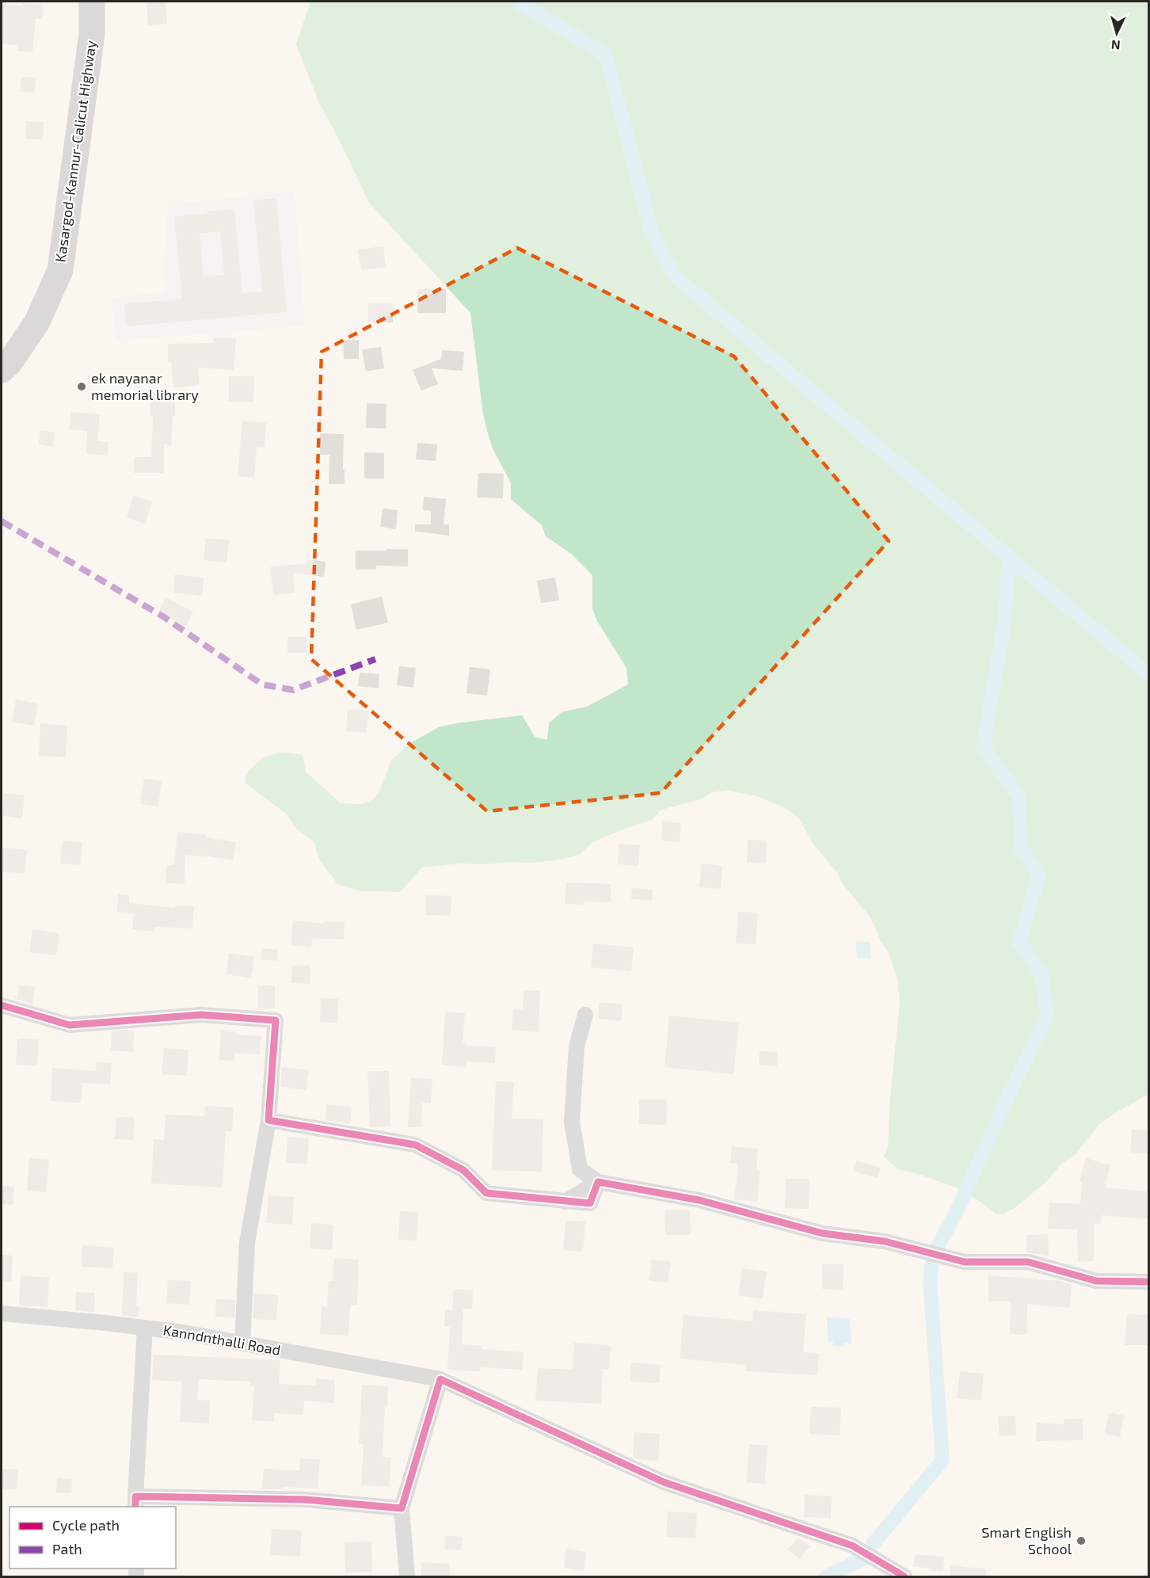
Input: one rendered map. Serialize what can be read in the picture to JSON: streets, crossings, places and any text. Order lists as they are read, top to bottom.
{
  "streets": {
    "highway": ["Kasargod-Kannur-Calicut Highway"],
    "street": ["Kanndnthalli Road"]
  },
  "places": ["ek nayanar memorial library", "Smart English School"],
  "legend": ["Cycle path", "Path"],
  "north": "bottom"
}
